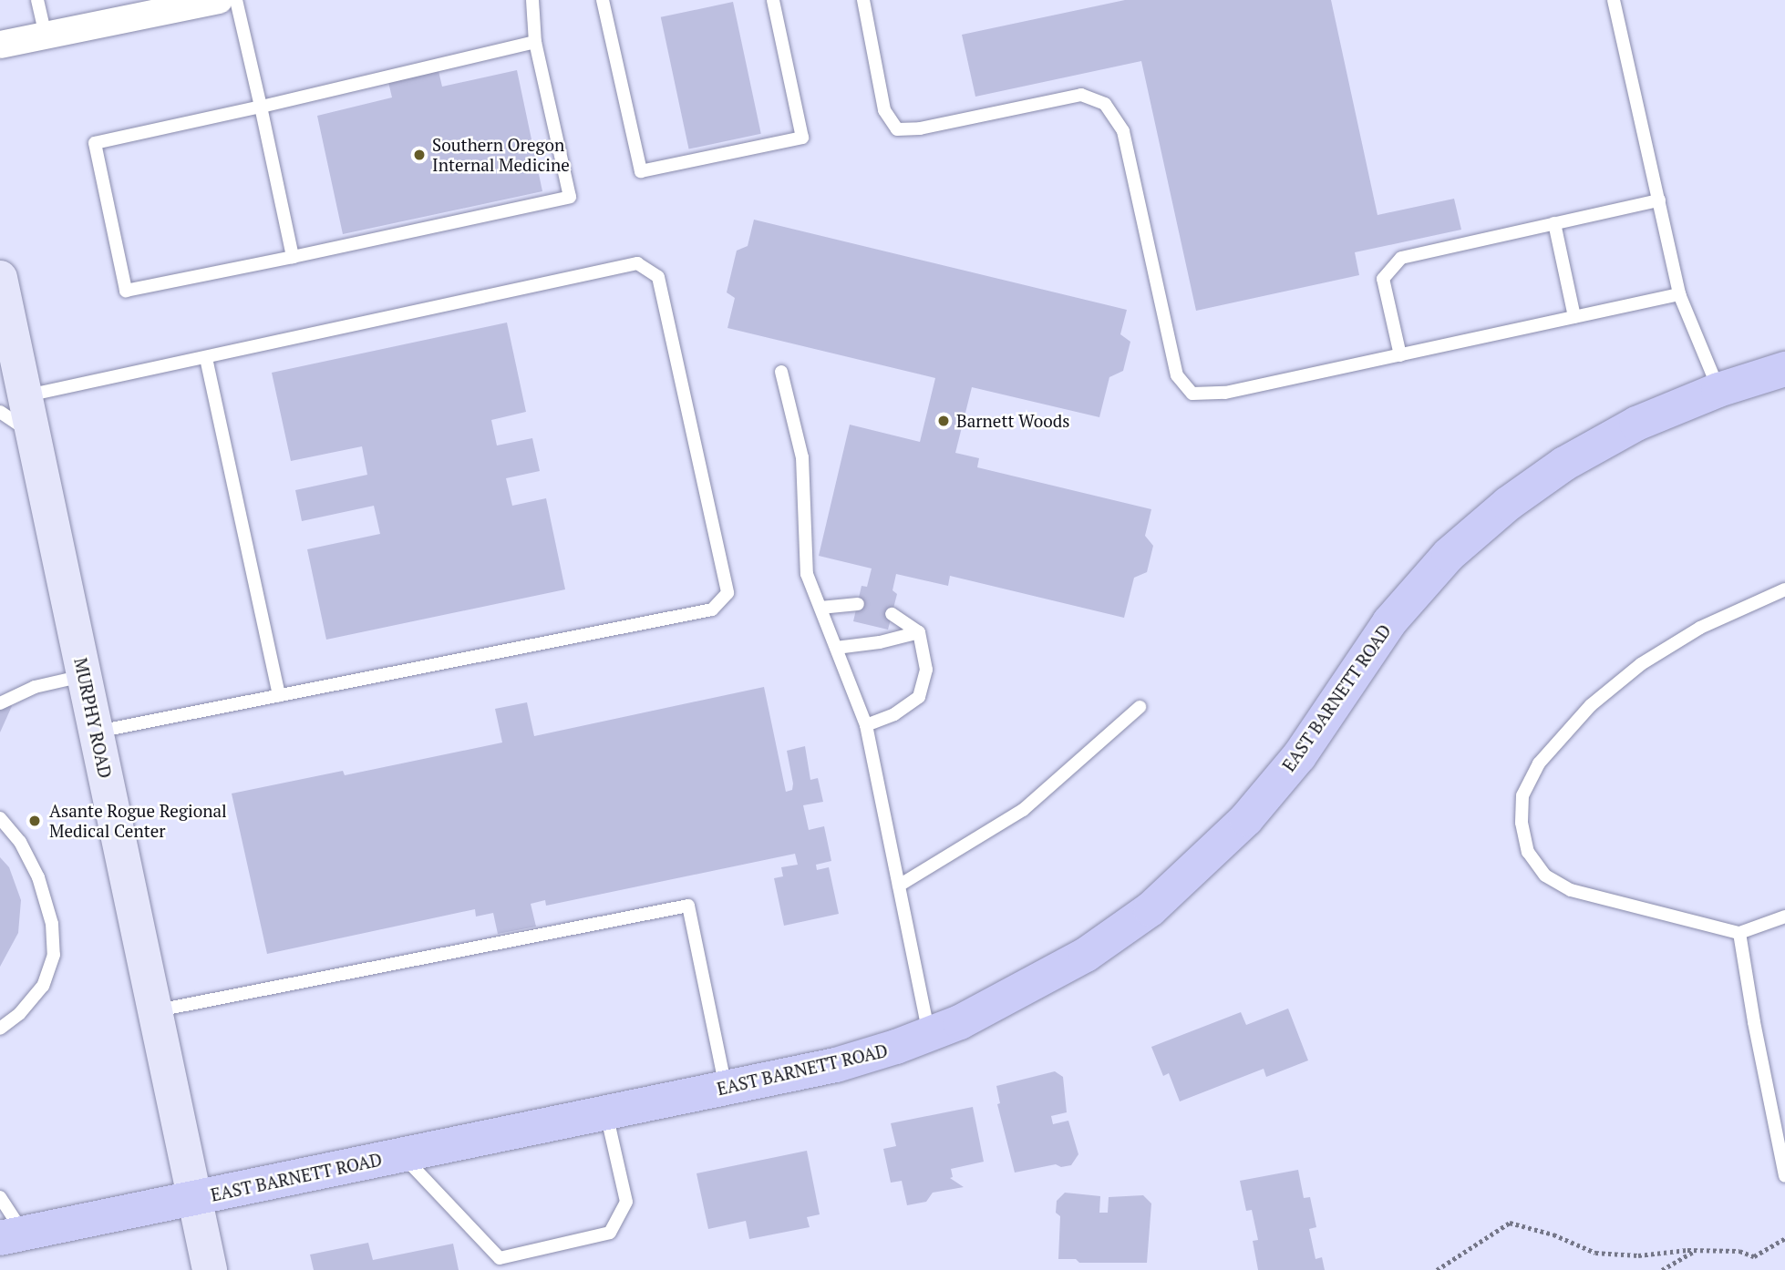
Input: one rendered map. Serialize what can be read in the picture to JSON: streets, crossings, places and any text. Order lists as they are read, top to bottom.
{
  "streets": {
    "main road": ["EAST BARNETT ROAD"],
    "street": ["MURPHY ROAD"]
  },
  "crossings": [
    ["EAST BARNETT ROAD", "MURPHY ROAD"]
  ],
  "places": ["Southern Oregon Internal Medicine", "Barnett Woods", "Asante Rogue Regional Medical Center"]
}
